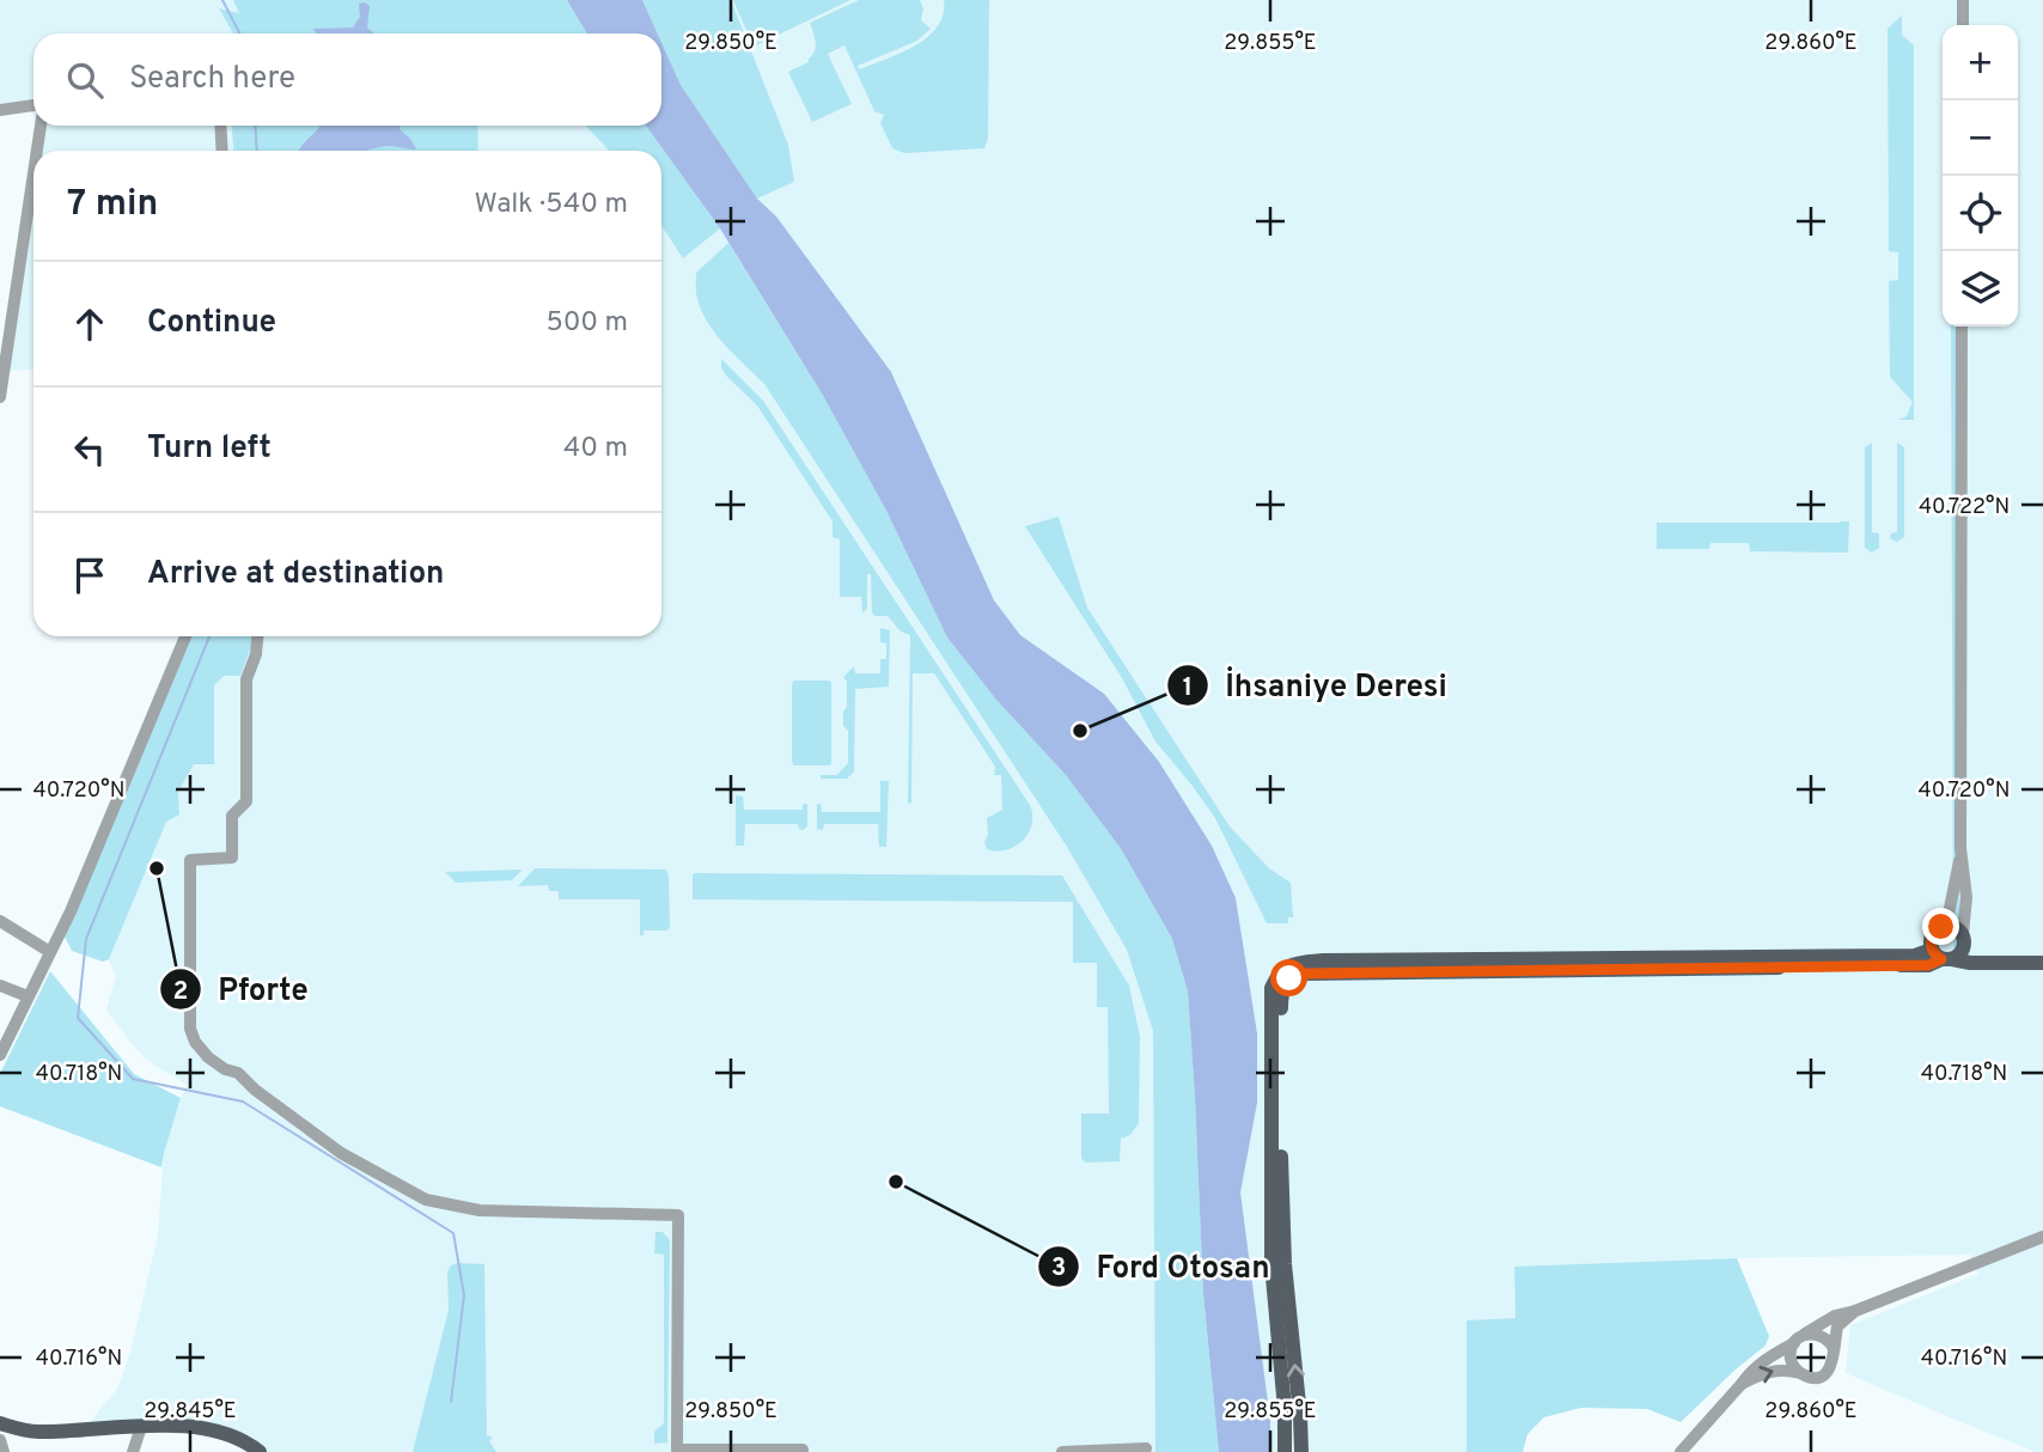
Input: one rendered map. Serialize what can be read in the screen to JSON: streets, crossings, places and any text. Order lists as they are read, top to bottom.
{
  "places": ["İhsaniye Deresi", "Pforte", "Ford Otosan"],
  "page": {
    "map_buttons": ["+", "−"],
    "search": "Search here",
    "heading": ["7 min", "Walk · 540 m"],
    "list": [
      ["Continue", "500 m"],
      ["Turn left", "40 m"],
      "Arrive at destination"
    ]
  },
  "coordinates": [
    "29.850°E",
    "29.855°E",
    "29.860°E",
    "40.722°N",
    "40.720°N",
    "40.718°N",
    "40.716°N",
    "29.845°E"
  ]
}
